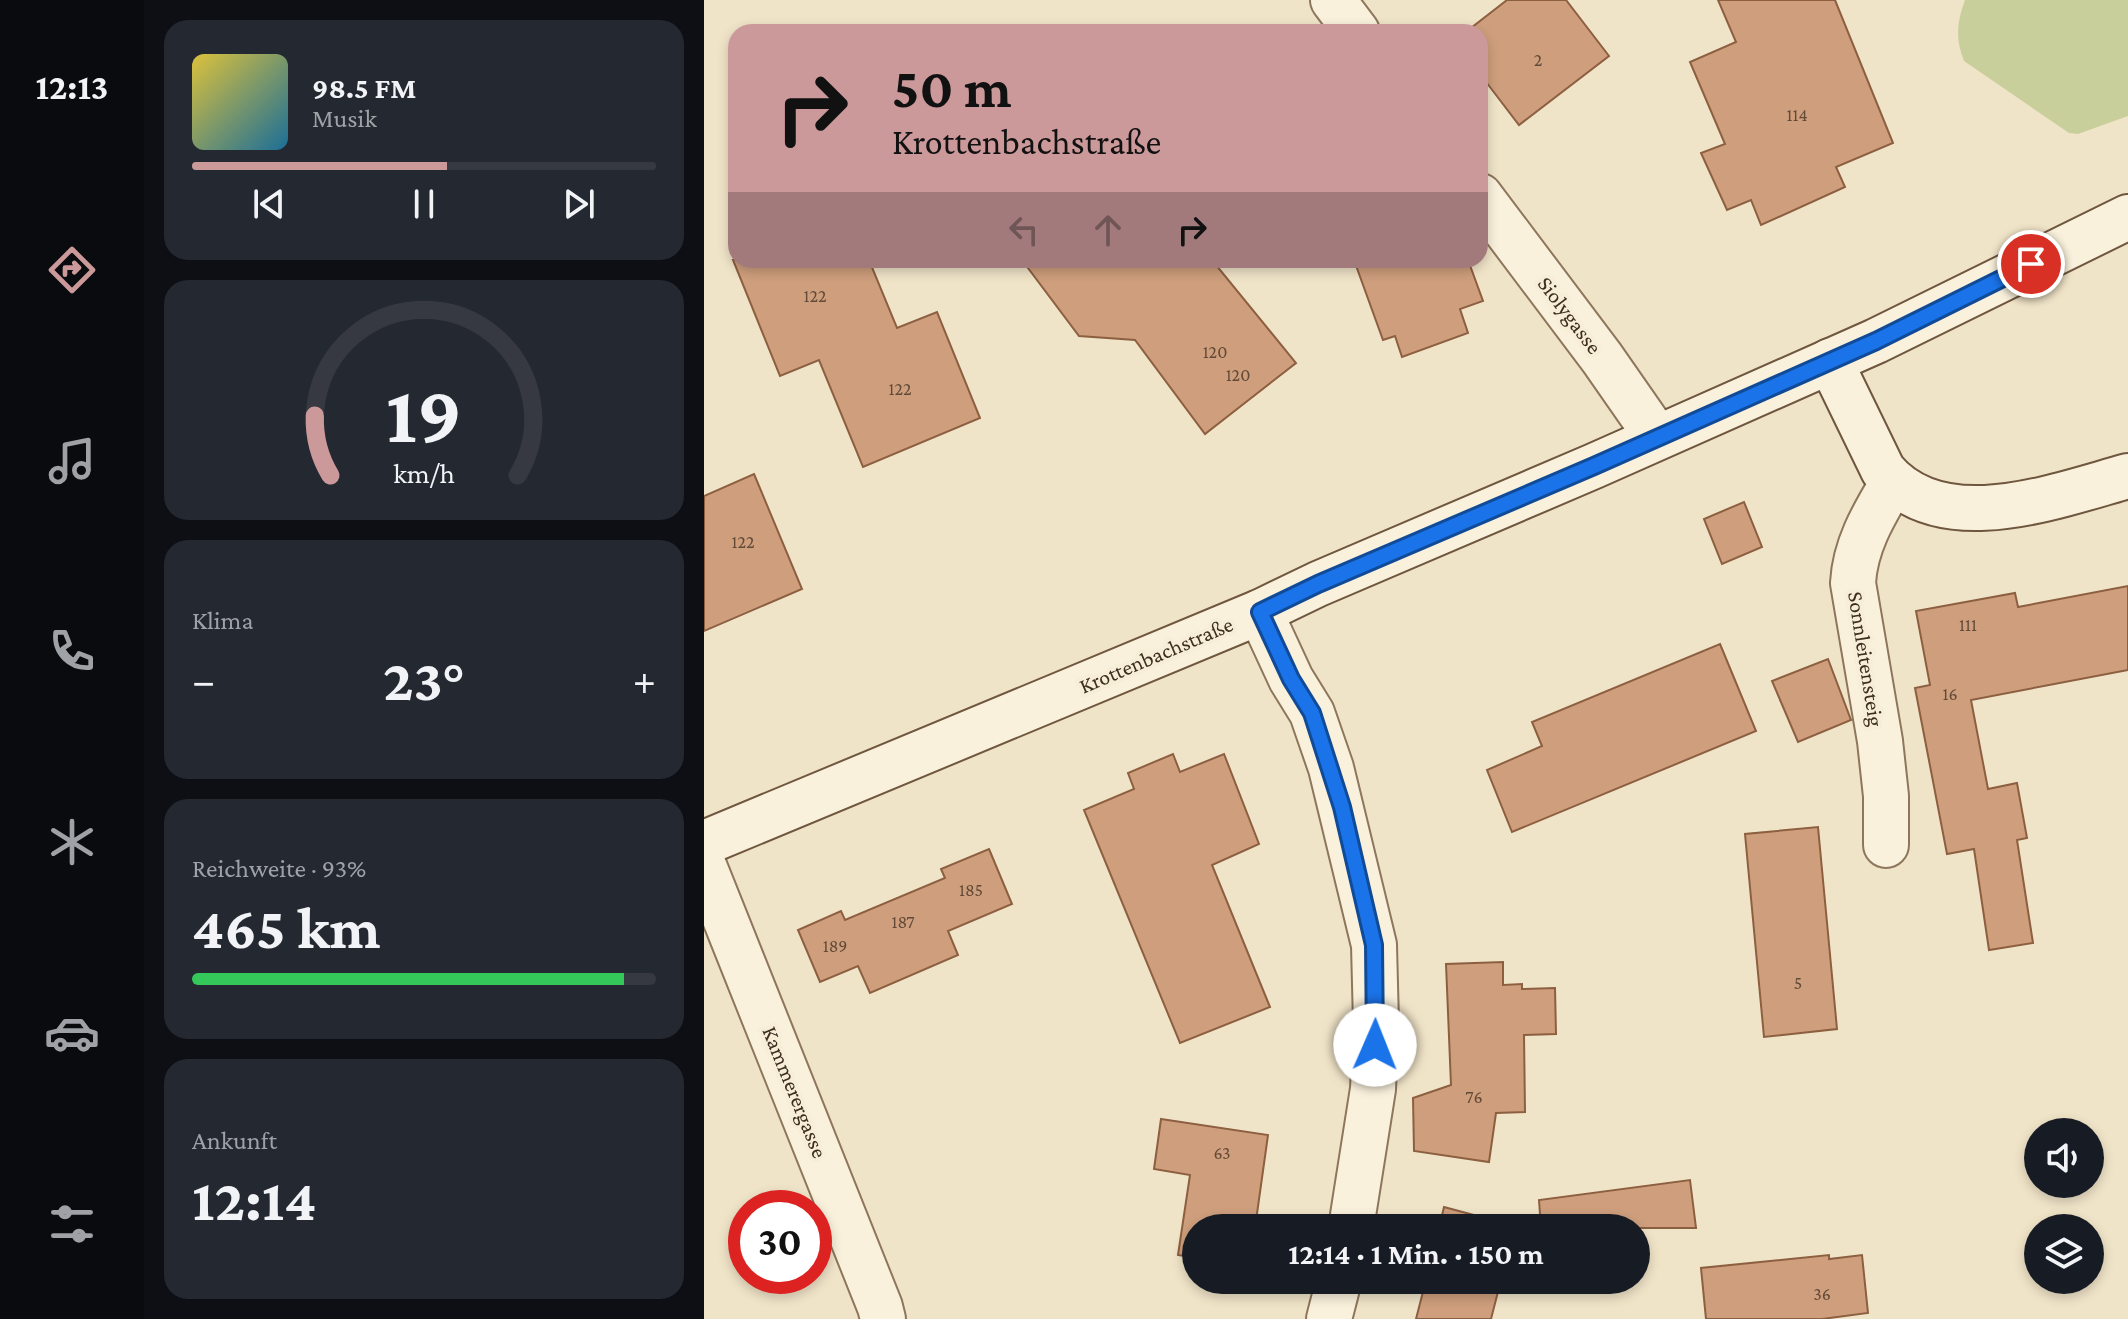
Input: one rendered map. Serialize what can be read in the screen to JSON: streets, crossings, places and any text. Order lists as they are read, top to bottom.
{
  "streets": {
    "street": [
      "Siolygasse",
      "Krottenbachstraße",
      "Sonnleitensteig",
      "Kammerergasse"
    ]
  },
  "crossings": [
    ["Siolygasse", "Krottenbachstraße"]
  ],
  "house_numbers": [
    "2",
    "114",
    "122",
    "120",
    "120",
    "122",
    "122",
    "111",
    "16",
    "185",
    "187",
    "189",
    "5",
    "76",
    "63",
    "36"
  ],
  "page": {
    "tabs": "12:13",
    "turn": ["50 m", "Krottenbachstraße"],
    "song": ["98.5 FM", "Musik"],
    "tile": [
      "Klima",
      ["Reichweite · 93%", "465 km"],
      ["Ankunft", "12:14"]
    ],
    "heat": ["−", "23°", "+"],
    "limit": "30",
    "trip": "12:14 · 1 Min. · 150 m",
    "gauge": ["19", "km/h"]
  }
}
